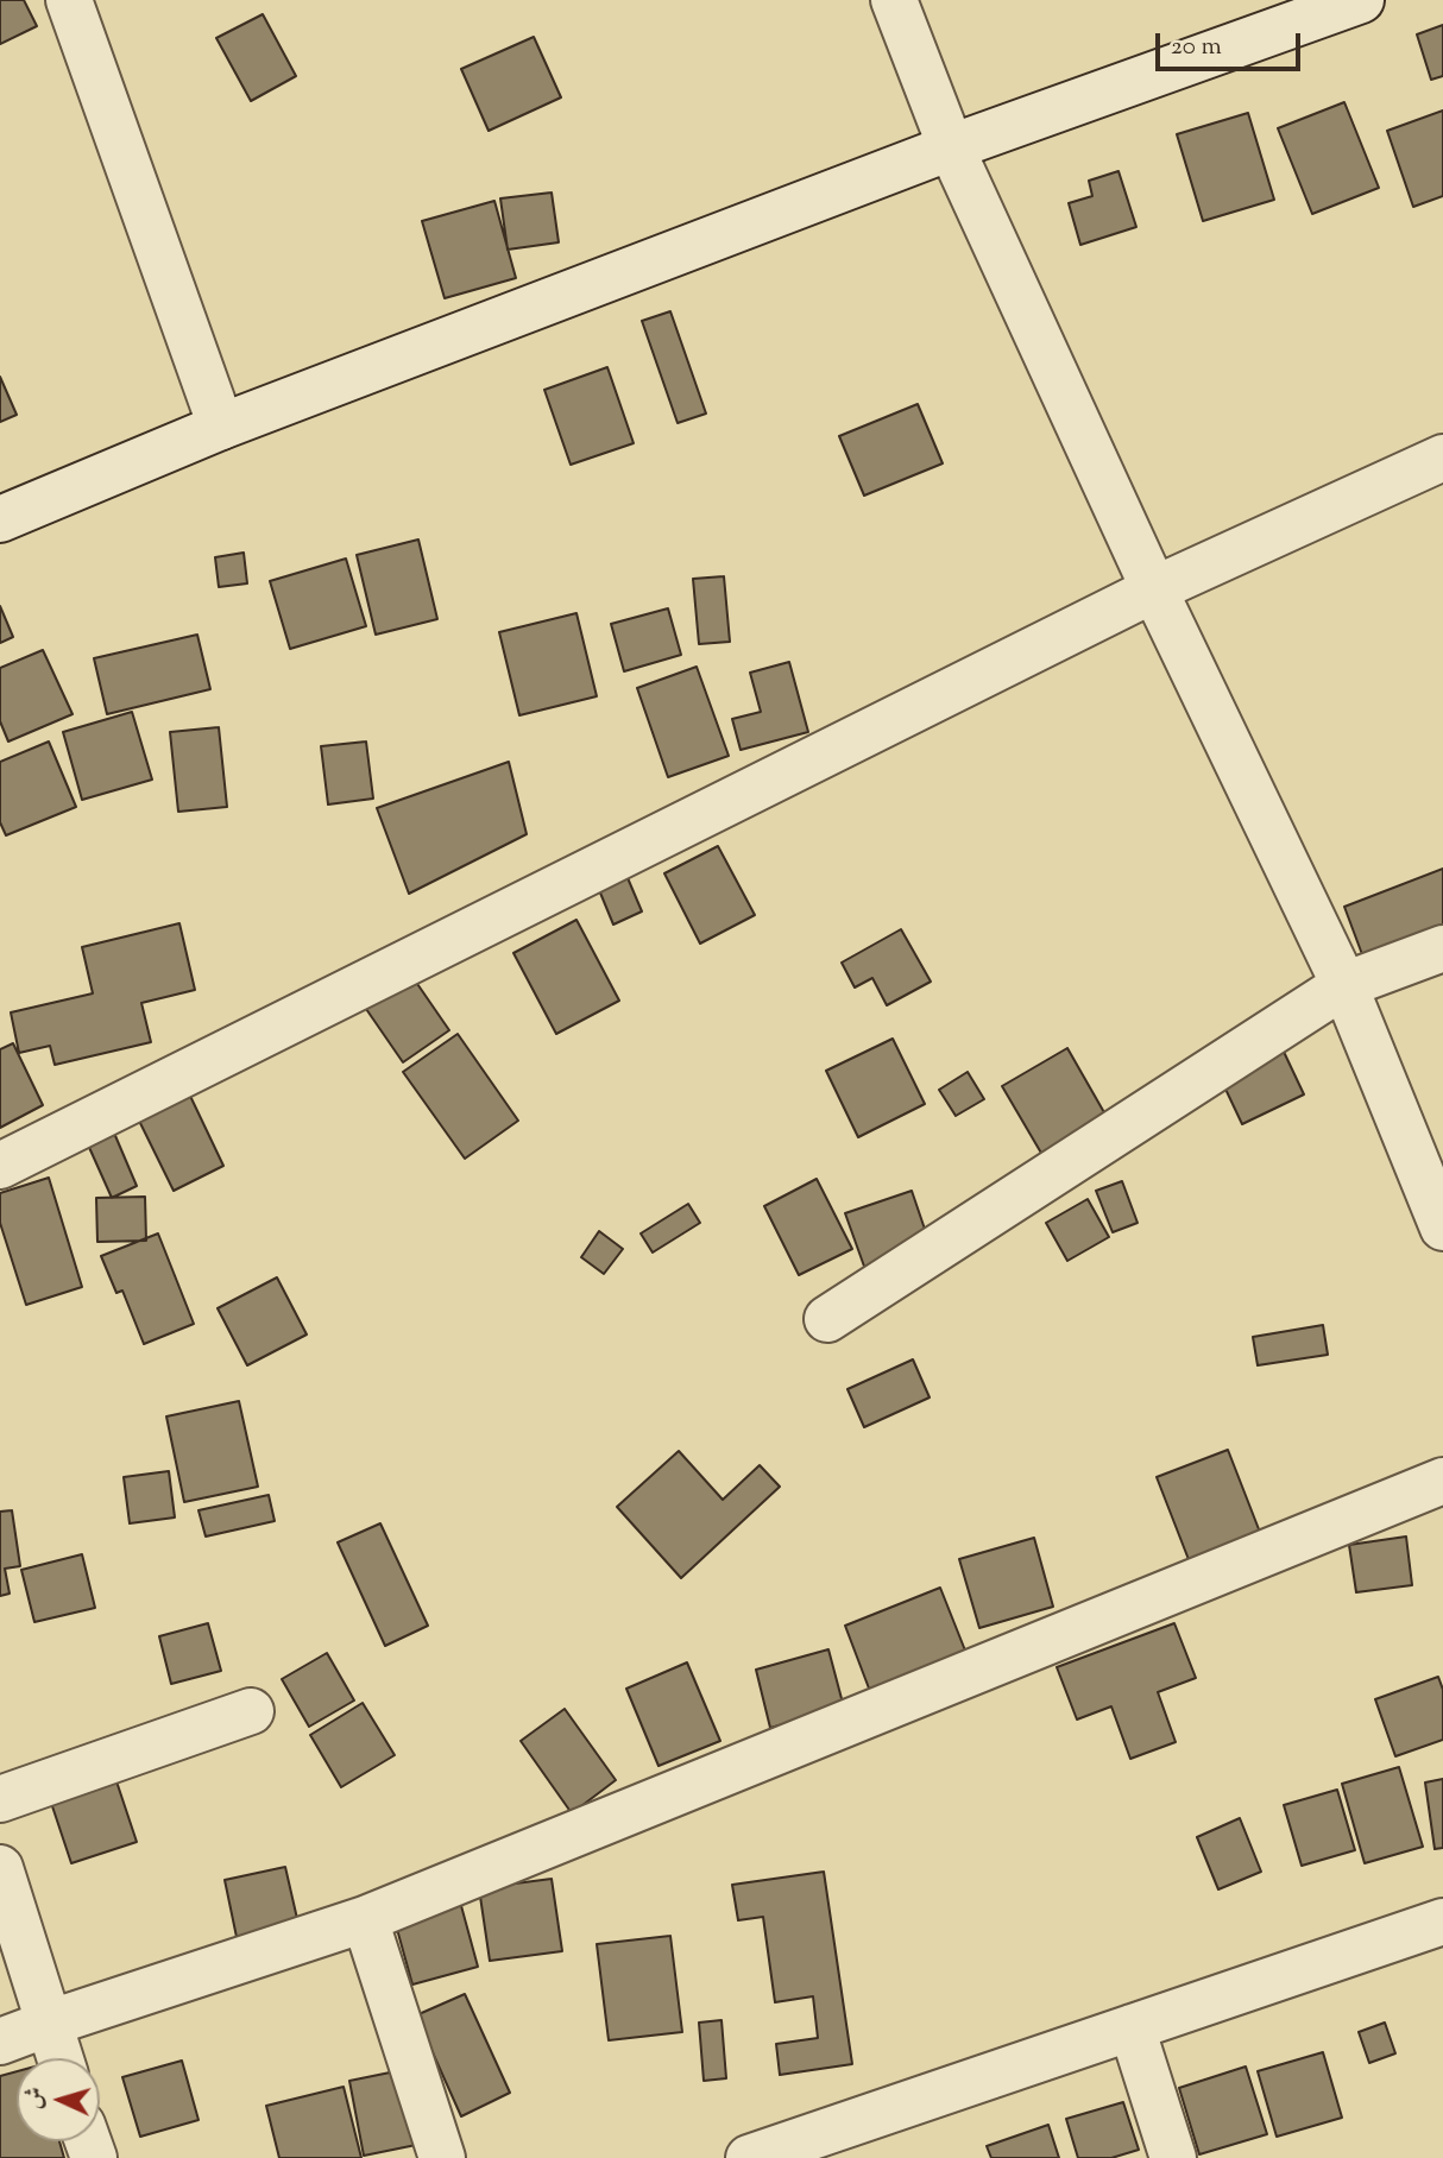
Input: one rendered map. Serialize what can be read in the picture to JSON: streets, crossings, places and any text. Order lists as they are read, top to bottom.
{
  "scale_bar": "20 m",
  "north": "left"
}
